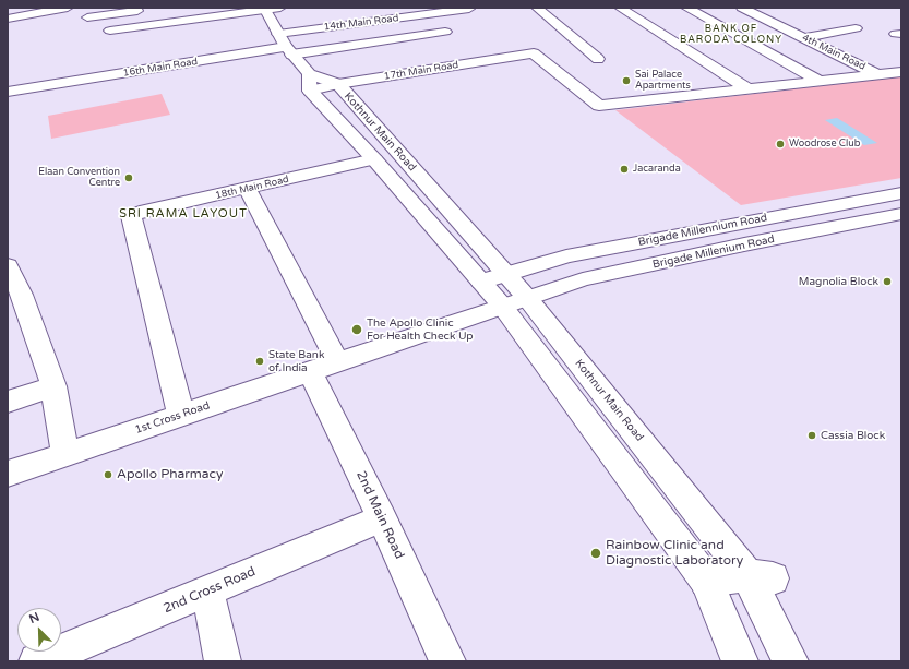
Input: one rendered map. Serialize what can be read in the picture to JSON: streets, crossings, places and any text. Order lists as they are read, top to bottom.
{
  "streets": {
    "street": [
      "14th Main Road",
      "4th Main Road",
      "16th Main Road",
      "17th Main Road",
      "Kothnur Main Road",
      "18th Main Road",
      "Brigade Millennium Road",
      "Brigade Millenium Road",
      "1st Cross Road",
      "2nd Main Road",
      "2nd Cross Road"
    ]
  },
  "crossings": [
    ["14th Main Road", "16th Main Road"],
    ["17th Main Road", "Kothnur Main Road"],
    ["Kothnur Main Road", "18th Main Road"],
    ["Kothnur Main Road", "Brigade Millennium Road"],
    ["Kothnur Main Road", "Brigade Millenium Road"],
    ["Kothnur Main Road", "1st Cross Road"],
    ["18th Main Road", "1st Cross Road"],
    ["Brigade Millenium Road", "1st Cross Road"],
    ["1st Cross Road", "2nd Main Road"],
    ["2nd Main Road", "2nd Cross Road"]
  ],
  "districts": ["BANK OF BARODA COLONY", "SRI RAMA LAYOUT"],
  "places": [
    "Sai Palace Apartments",
    "Woodrose Club",
    "Jacaranda",
    "Elaan Convention Centre",
    "Magnolia Block",
    "The Apollo Clinic For Health Check Up",
    "State Bank of India",
    "Cassia Block",
    "Apollo Pharmacy",
    "Rainbow Clinic and Diagnostic Laboratory"
  ],
  "north": "top left"
}
